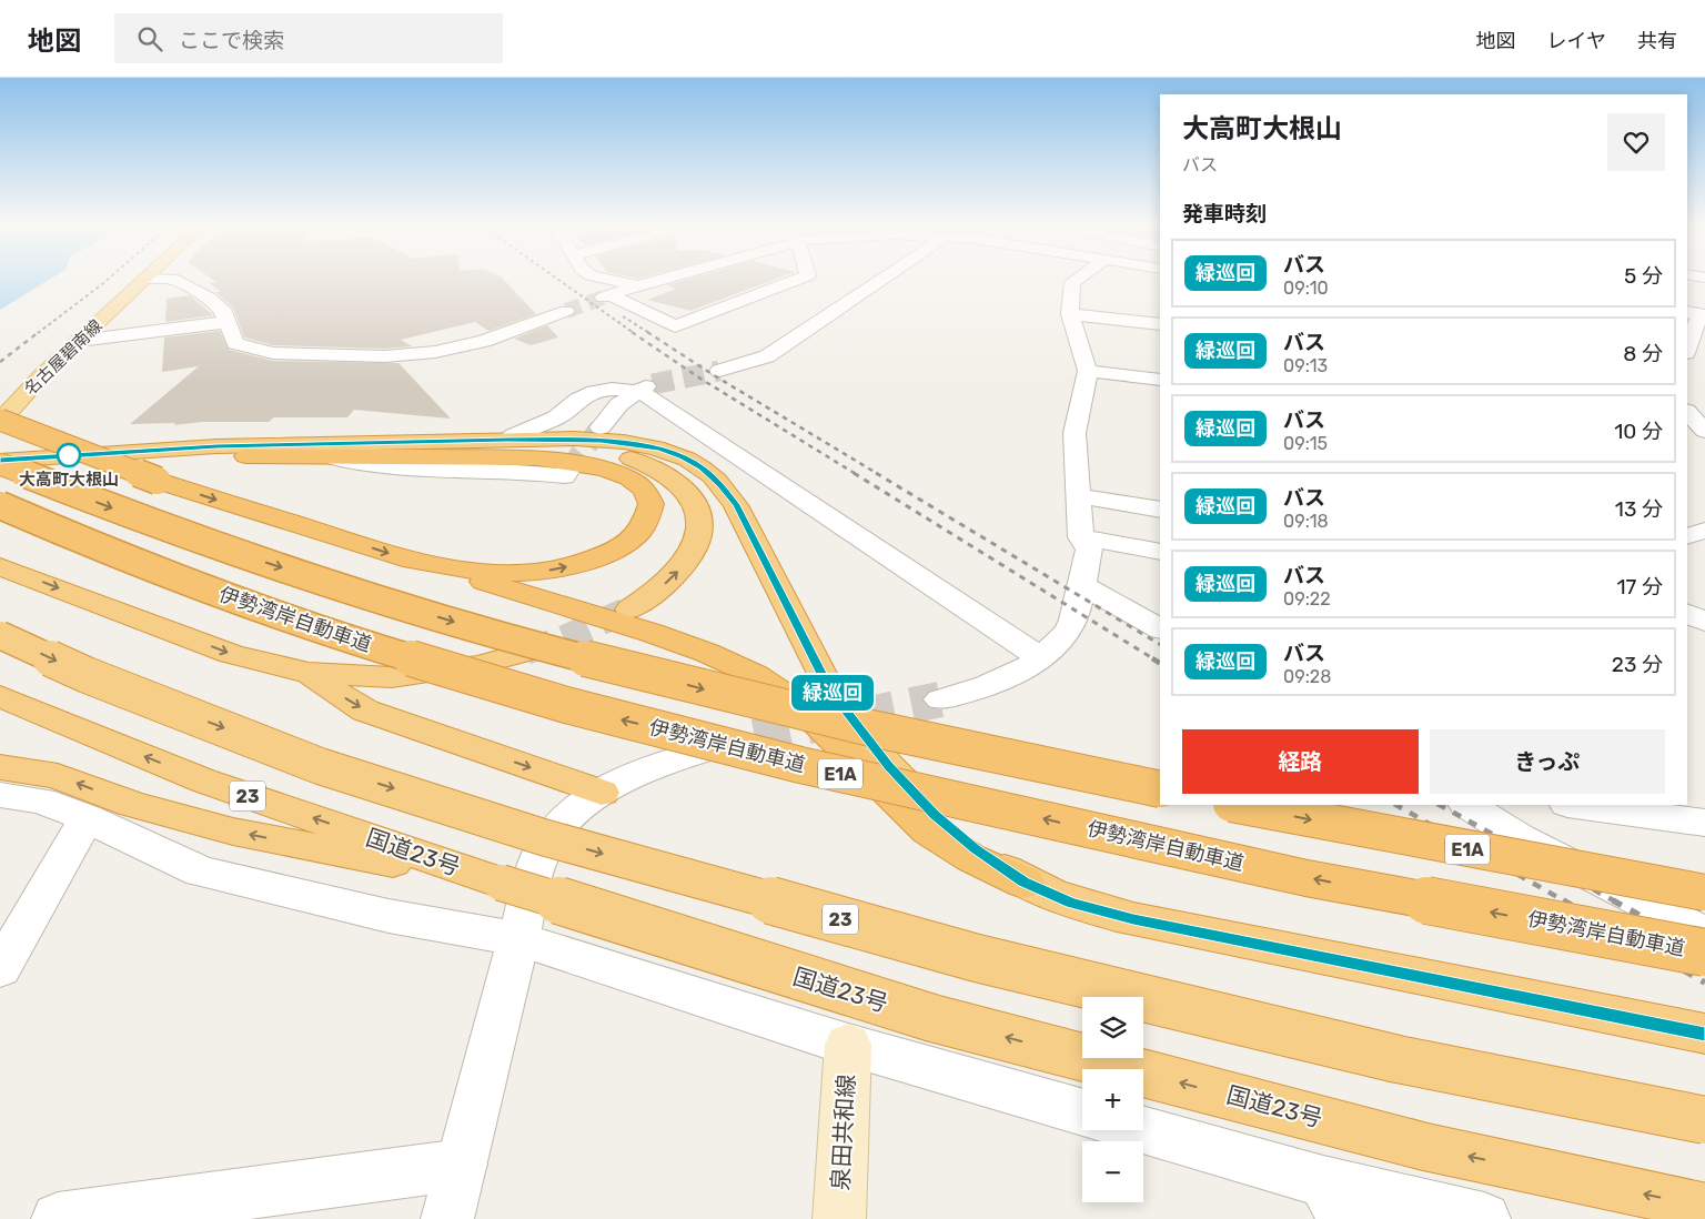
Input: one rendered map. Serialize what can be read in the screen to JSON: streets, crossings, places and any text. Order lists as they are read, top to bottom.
{
  "streets": {
    "highway": [
      "伊勢湾岸自動車道",
      "E1A",
      "23",
      "国道23号"
    ],
    "main road": ["名古屋碧南線", "泉田共和線"]
  },
  "places": ["大高町大根山"],
  "lines": ["bus line 緑巡回"],
  "page": {
    "header": "地図",
    "search": "ここで検索",
    "nav": ["地図", "レイヤ", "共有"],
    "on_map": "緑巡回",
    "heading": [
      ["大高町大根山", "バス"],
      "発車時刻"
    ],
    "list": [
      {
        "mark": "緑巡回",
        "name": "バス",
        "note": "09:10",
        "value": "5 分"
      },
      {
        "mark": "緑巡回",
        "name": "バス",
        "note": "09:13",
        "value": "8 分"
      },
      {
        "mark": "緑巡回",
        "name": "バス",
        "note": "09:15",
        "value": "10 分"
      },
      {
        "mark": "緑巡回",
        "name": "バス",
        "note": "09:18",
        "value": "13 分"
      },
      {
        "mark": "緑巡回",
        "name": "バス",
        "note": "09:22",
        "value": "17 分"
      },
      {
        "mark": "緑巡回",
        "name": "バス",
        "note": "09:28",
        "value": "23 分"
      }
    ],
    "buttons": ["経路", "きっぷ"],
    "map_buttons": ["+", "−"]
  }
}
